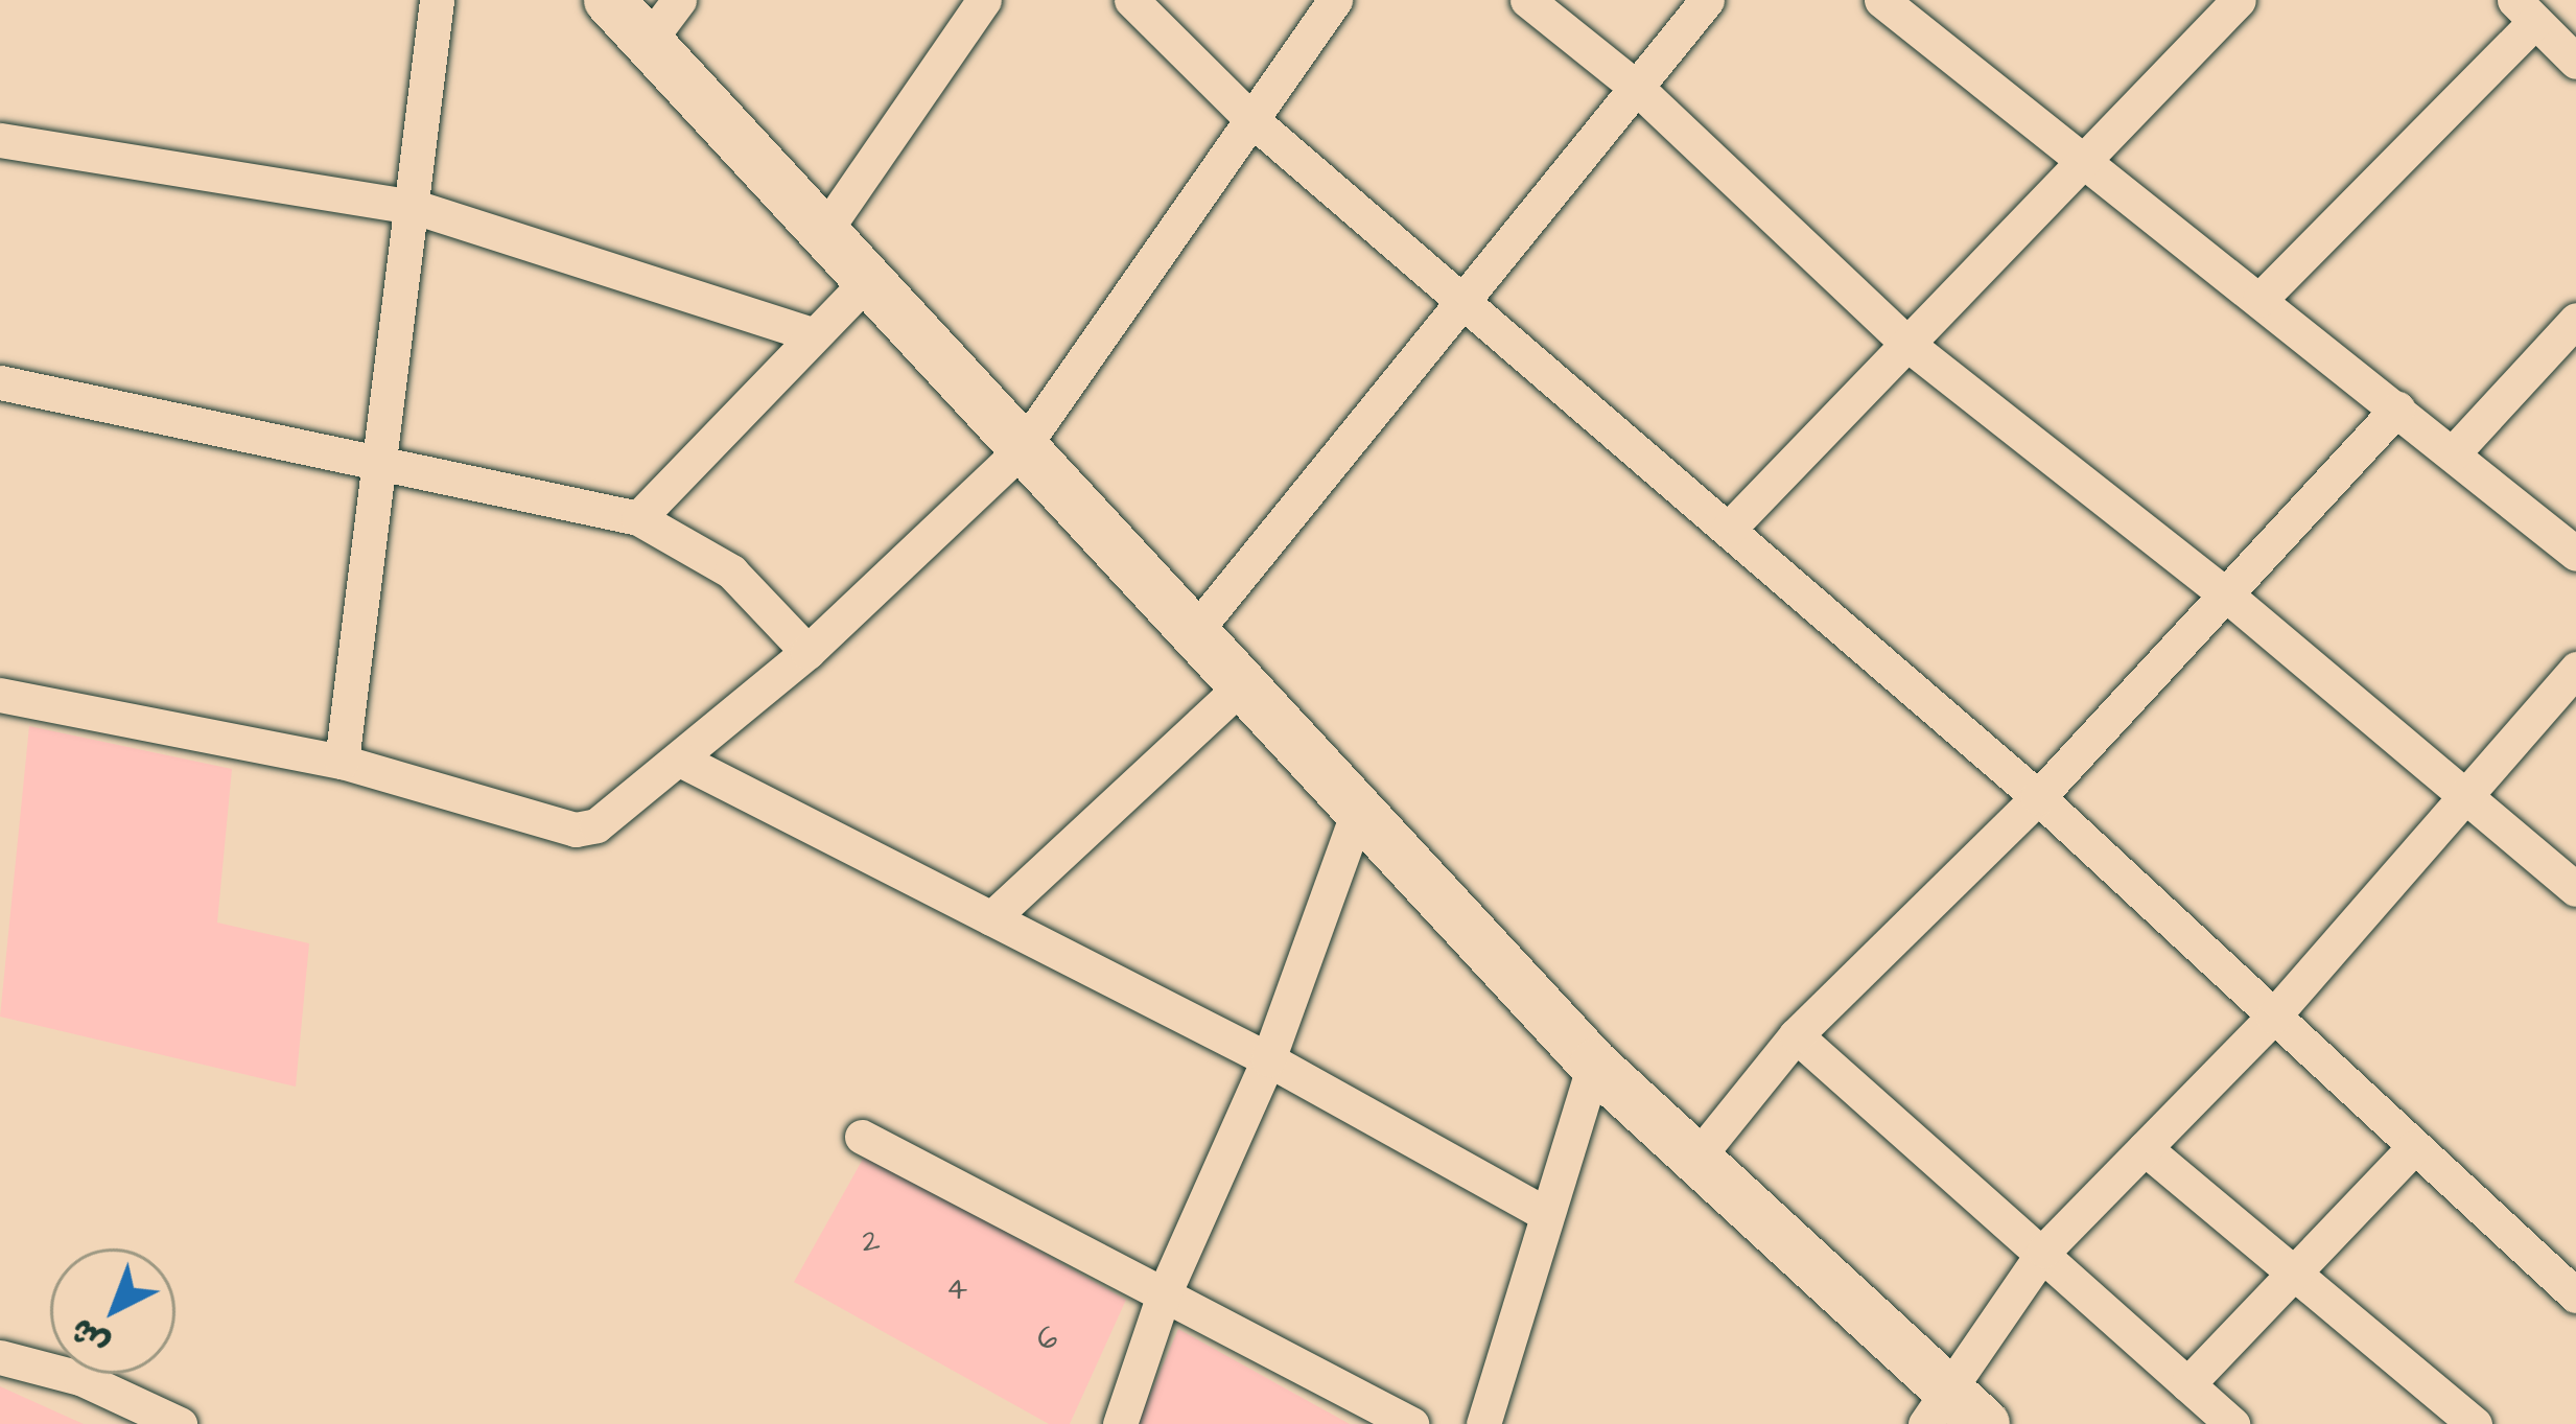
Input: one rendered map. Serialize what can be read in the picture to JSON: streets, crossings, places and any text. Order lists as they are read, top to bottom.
{
  "house_numbers": ["2", "4", "6"],
  "north": "bottom left"
}
